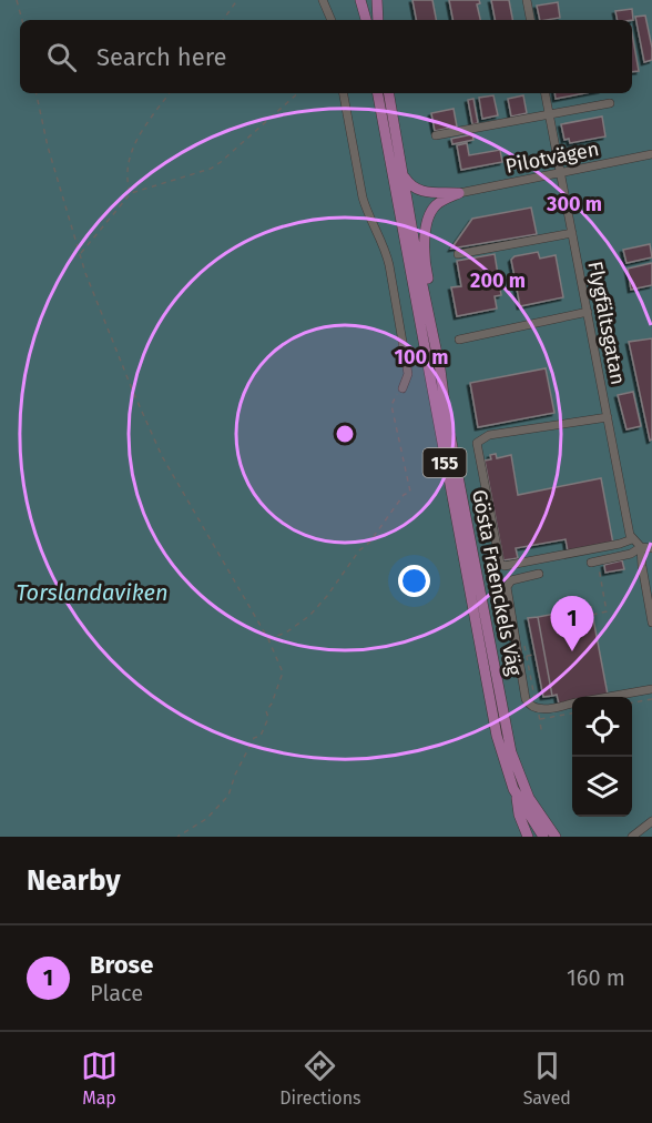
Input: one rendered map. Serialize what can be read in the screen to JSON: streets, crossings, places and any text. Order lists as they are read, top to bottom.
{
  "streets": {
    "main road": ["155", "Gösta Fraenckels Väg"],
    "street": ["Pilotvägen", "Flygfältsgatan"]
  },
  "crossings": [
    ["Pilotvägen", "Flygfältsgatan"]
  ],
  "water": ["Torslandaviken"],
  "page": {
    "search": "Search here",
    "pins": "1",
    "heading": "Nearby",
    "list": [
      {
        "mark": "1",
        "name": "Brose",
        "note": "Place",
        "value": "160 m"
      }
    ],
    "nav": ["Map", "Directions", "Saved"]
  },
  "rings": ["300 m", "200 m", "100 m"]
}
